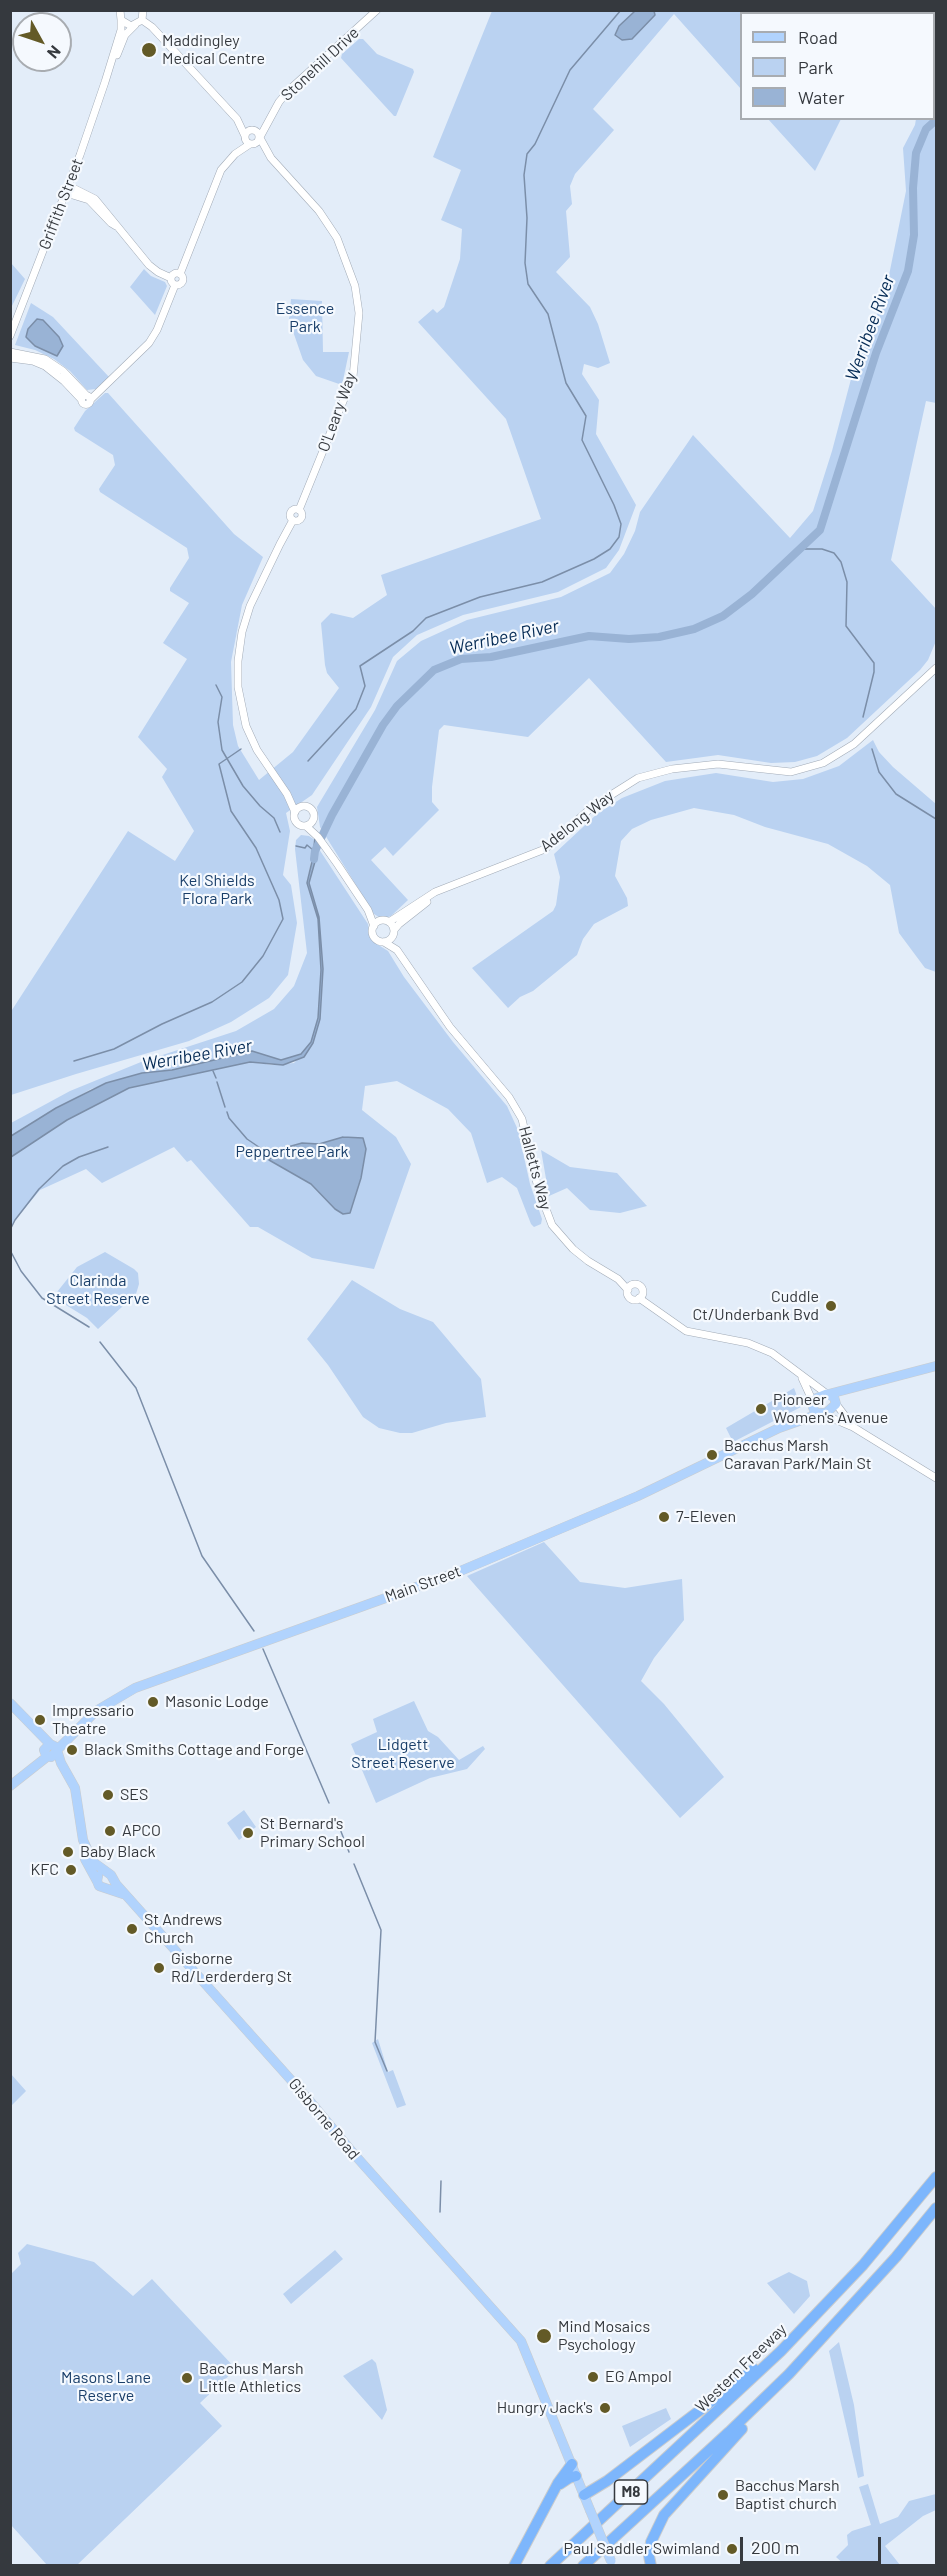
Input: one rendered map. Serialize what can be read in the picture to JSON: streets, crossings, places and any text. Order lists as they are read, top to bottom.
{
  "streets": {
    "highway": ["Western Freeway", "M8"],
    "main road": ["Main Street", "Gisborne Road"],
    "street": [
      "Stonehill Drive",
      "Griffith Street",
      "O'Leary Way",
      "Adelong Way",
      "Halletts Way"
    ]
  },
  "crossings": [
    ["Adelong Way", "Halletts Way"]
  ],
  "water": ["Werribee River"],
  "parks": [
    "Essence Park",
    "Kel Shields Flora Park",
    "Peppertree Park",
    "Clarinda Street Reserve",
    "Lidgett Street Reserve",
    "Masons Lane Reserve"
  ],
  "places": [
    "Maddingley Medical Centre",
    "Cuddle Ct/Underbank Bvd",
    "Pioneer Women's Avenue",
    "Bacchus Marsh Caravan Park/Main St",
    "7-Eleven",
    "Masonic Lodge",
    "Impressario Theatre",
    "Black Smiths Cottage and Forge",
    "SES",
    "APCO",
    "St Bernard's Primary School",
    "Baby Black",
    "KFC",
    "St Andrews Church",
    "Gisborne Rd/Lerderderg St",
    "Mind Mosaics Psychology",
    "EG Ampol",
    "Bacchus Marsh Little Athletics",
    "Hungry Jack's",
    "Bacchus Marsh Baptist church",
    "Paul Saddler Swimland"
  ],
  "legend": ["Road", "Park", "Water"],
  "scale_bar": "200 m",
  "north": "bottom right"
}
